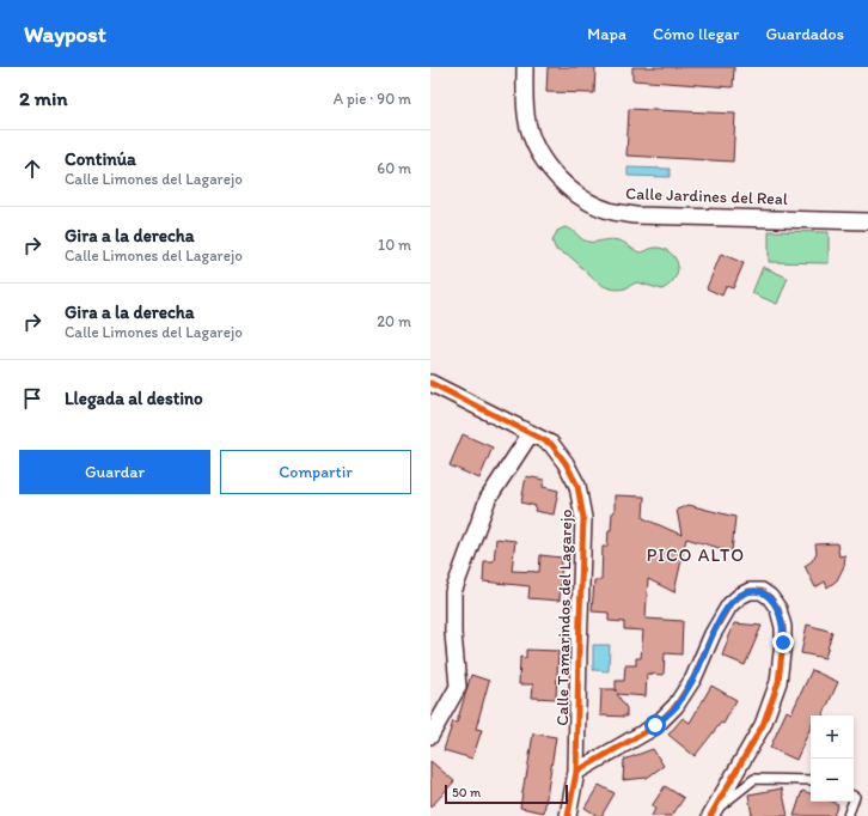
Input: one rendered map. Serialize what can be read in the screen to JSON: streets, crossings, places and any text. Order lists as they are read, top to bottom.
{
  "streets": {
    "street": ["Calle Jardines del Real", "Calle Tamarindos del Lagarejo"]
  },
  "districts": ["PICO ALTO"],
  "scale_bar": "50 m",
  "page": {
    "header": "Waypost",
    "nav": ["Mapa", "Cómo llegar", "Guardados"],
    "heading": ["2 min", "A pie · 90 m"],
    "list": [
      ["Continúa", "Calle Limones del Lagarejo", "60 m"],
      ["Gira a la derecha", "Calle Limones del Lagarejo", "10 m"],
      ["Gira a la derecha", "Calle Limones del Lagarejo", "20 m"],
      "Llegada al destino"
    ],
    "buttons": ["Guardar", "Compartir"],
    "map_buttons": ["+", "−"],
    "scale": "50 m"
  }
}
